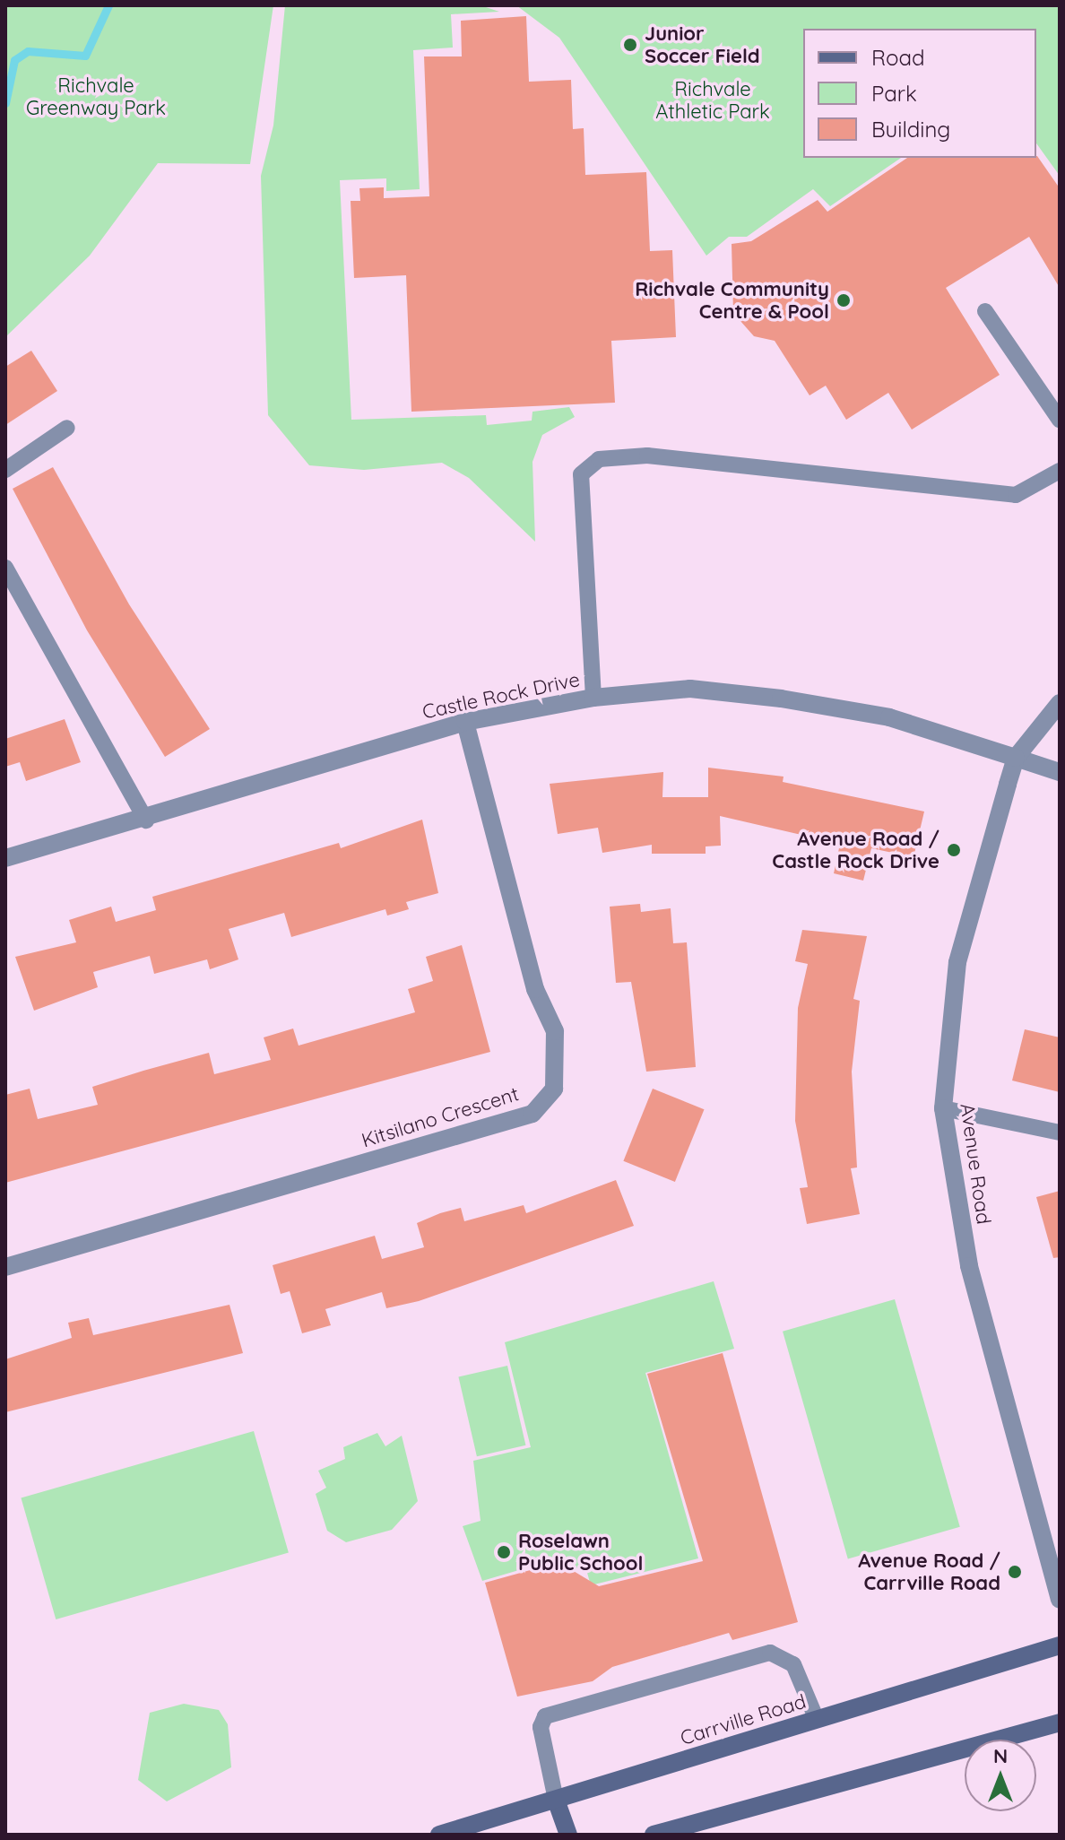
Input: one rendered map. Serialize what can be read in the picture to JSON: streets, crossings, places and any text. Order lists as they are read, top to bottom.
{
  "streets": {
    "main road": ["Carrville Road"],
    "street": ["Castle Rock Drive", "Kitsilano Crescent", "Avenue Road"]
  },
  "crossings": [
    ["Castle Rock Drive", "Kitsilano Crescent"],
    ["Castle Rock Drive", "Avenue Road"]
  ],
  "parks": ["Richvale Greenway Park", "Richvale Athletic Park"],
  "places": [
    "Junior Soccer Field",
    "Richvale Community Centre & Pool",
    "Avenue Road / Castle Rock Drive",
    "Roselawn Public School",
    "Avenue Road / Carrville Road"
  ],
  "legend": ["Road", "Park", "Building"],
  "north": "top"
}
